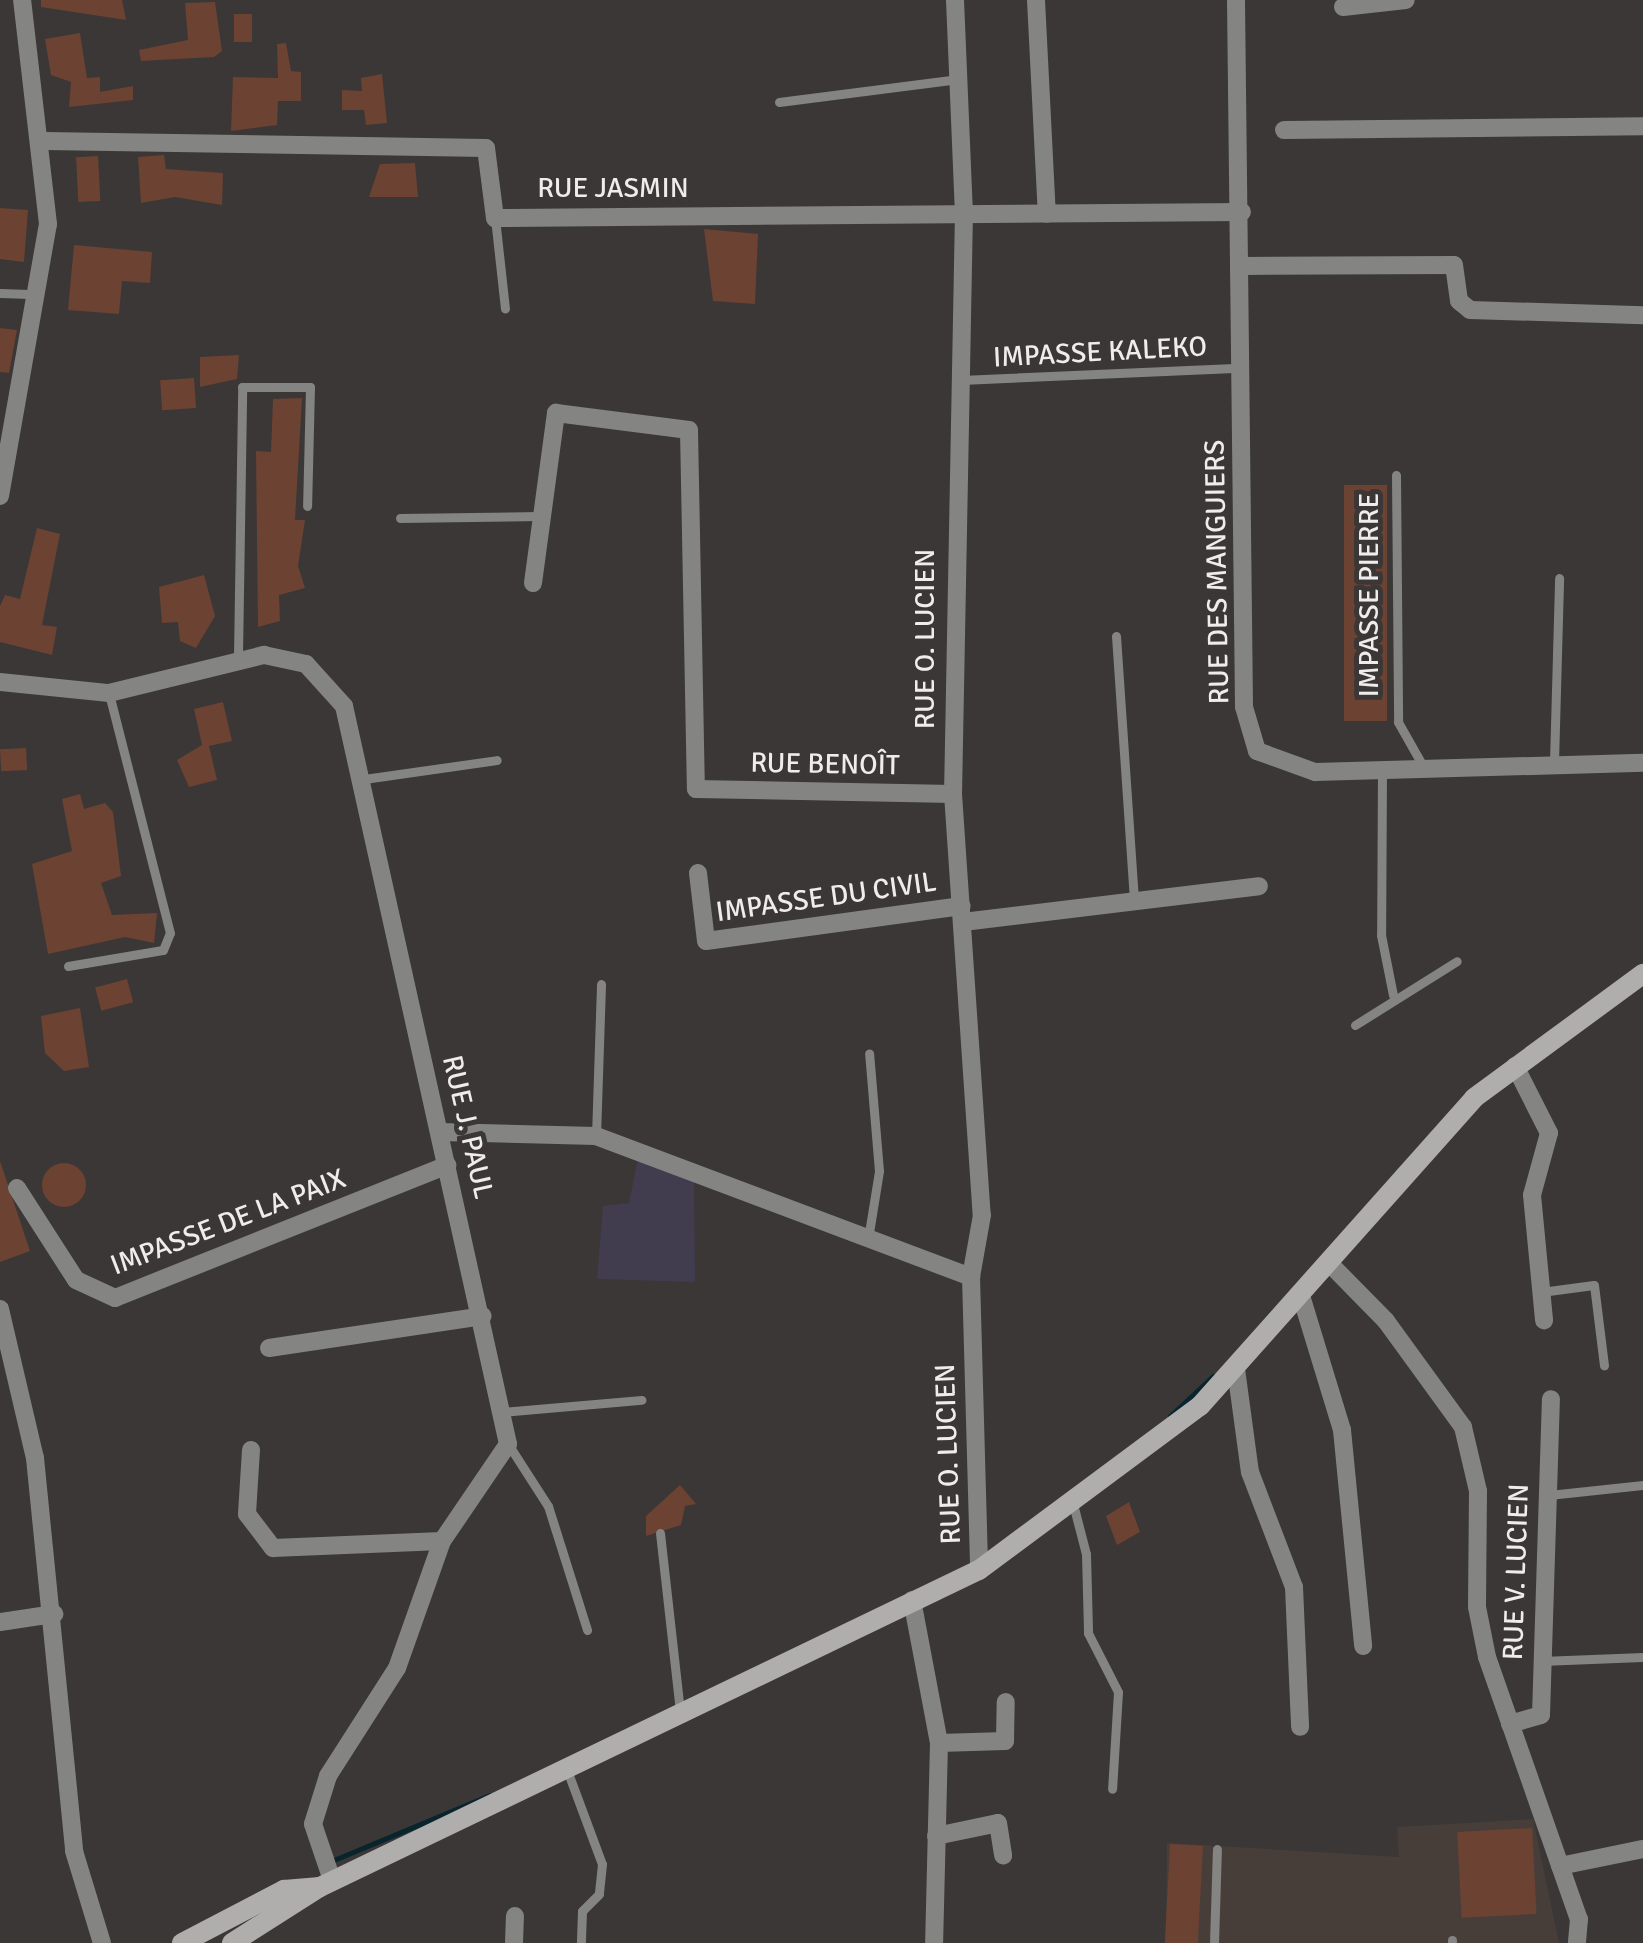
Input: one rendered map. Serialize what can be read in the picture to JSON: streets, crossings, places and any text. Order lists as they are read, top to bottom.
{
  "streets": {
    "street": [
      "RUE JASMIN",
      "RUE DES MANGUIERS",
      "RUE O. LUCIEN",
      "RUE BENOÎT",
      "IMPASSE DU CIVIL",
      "RUE J. PAUL",
      "IMPASSE DE LA PAIX",
      "RUE V. LUCIEN"
    ],
    "lane": ["IMPASSE KALEKO", "IMPASSE PIERRE"]
  },
  "crossings": [
    ["RUE JASMIN", "RUE DES MANGUIERS"],
    ["RUE JASMIN", "RUE O. LUCIEN"],
    ["IMPASSE KALEKO", "RUE DES MANGUIERS"],
    ["IMPASSE KALEKO", "RUE O. LUCIEN"],
    ["RUE DES MANGUIERS", "IMPASSE PIERRE"],
    ["RUE O. LUCIEN", "RUE BENOÎT"],
    ["RUE O. LUCIEN", "IMPASSE DU CIVIL"],
    ["RUE J. PAUL", "IMPASSE DE LA PAIX"]
  ]
}
